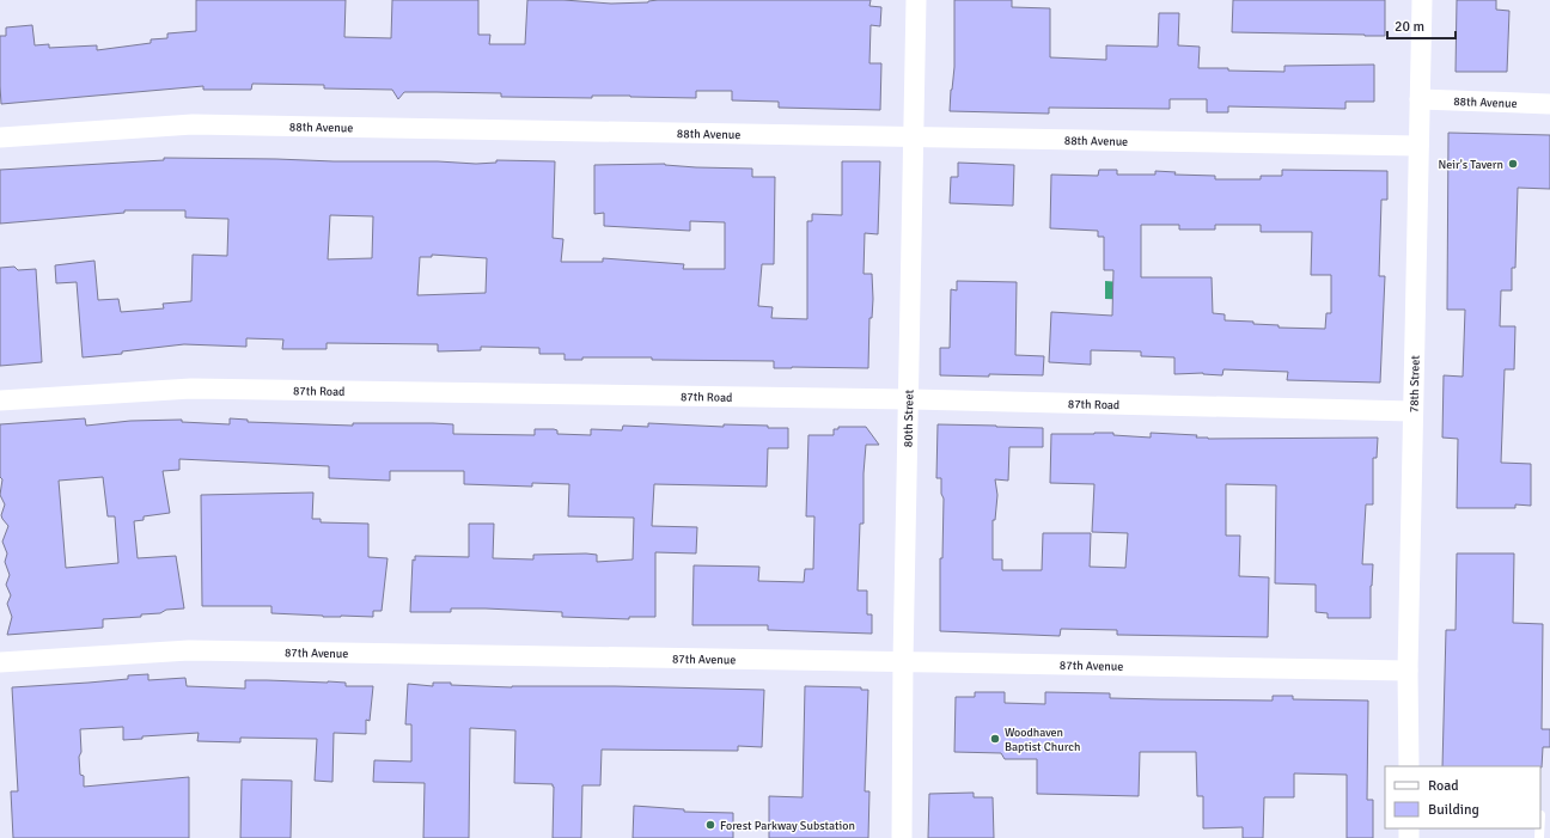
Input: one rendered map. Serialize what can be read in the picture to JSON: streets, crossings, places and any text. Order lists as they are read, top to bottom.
{
  "streets": {
    "street": [
      "88th Avenue",
      "78th Street",
      "87th Road",
      "80th Street",
      "87th Avenue"
    ]
  },
  "crossings": [
    ["88th Avenue", "78th Street"],
    ["88th Avenue", "80th Street"],
    ["78th Street", "87th Road"],
    ["78th Street", "87th Avenue"],
    ["87th Road", "80th Street"],
    ["80th Street", "87th Avenue"]
  ],
  "places": ["Neir's Tavern", "Woodhaven Baptist Church", "Forest Parkway Substation"],
  "legend": ["Road", "Building"],
  "scale_bar": "20 m"
}
